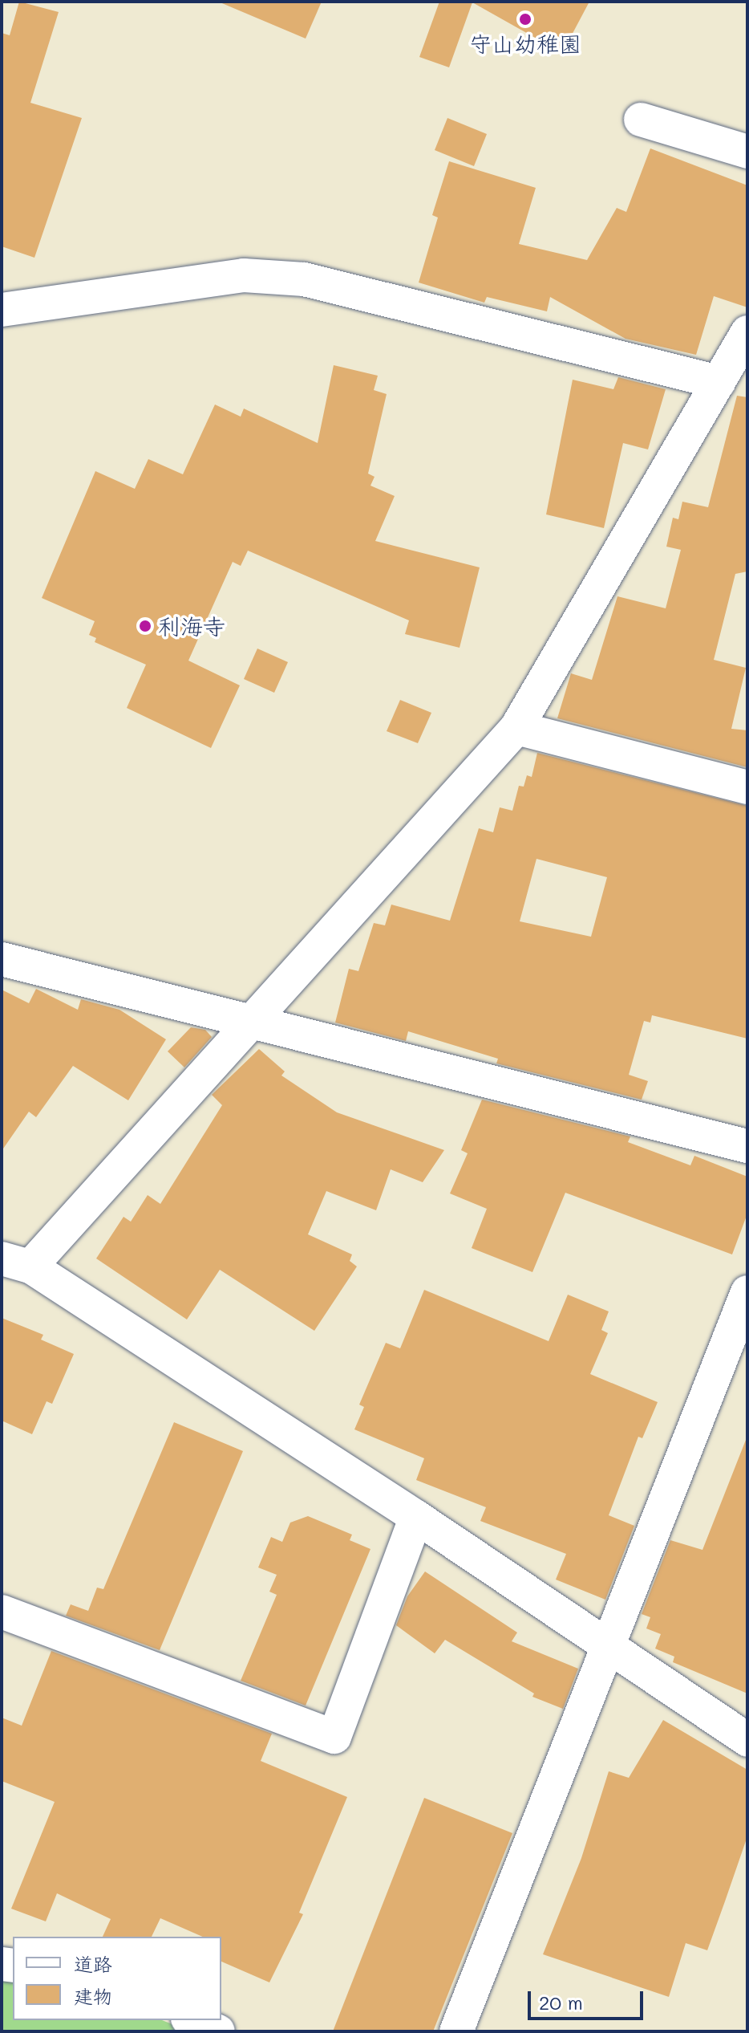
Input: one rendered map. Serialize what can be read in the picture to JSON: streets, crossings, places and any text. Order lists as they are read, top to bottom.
{
  "places": ["守山幼稚園", "利海寺"],
  "legend": ["道路", "建物"],
  "scale_bar": "20 m"
}
